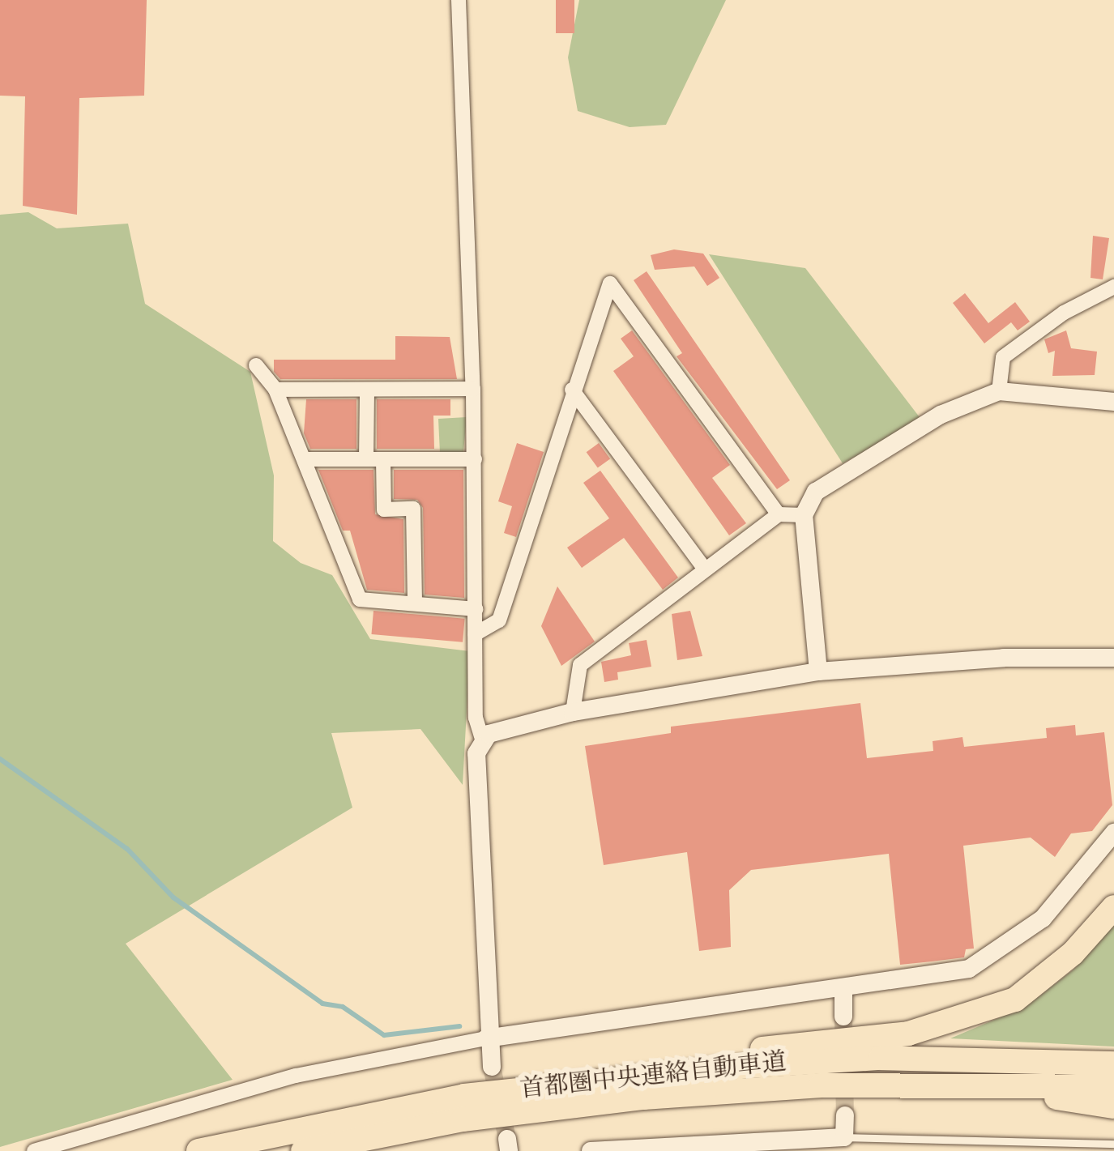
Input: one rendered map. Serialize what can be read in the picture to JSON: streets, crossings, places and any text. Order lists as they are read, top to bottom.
{
  "streets": {
    "highway": ["首都圏中央連絡自動車道"]
  }
}
